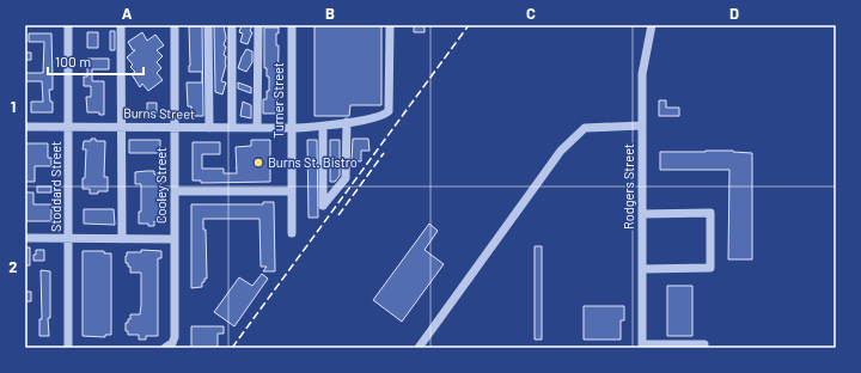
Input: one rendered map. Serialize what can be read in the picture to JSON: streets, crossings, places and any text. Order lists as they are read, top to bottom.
{
  "streets": {
    "street": [
      "Turner Street",
      "Burns Street",
      "Cooley Street",
      "Stoddard Street",
      "Rodgers Street"
    ]
  },
  "crossings": [
    ["Turner Street", "Burns Street"],
    ["Burns Street", "Cooley Street"],
    ["Burns Street", "Stoddard Street"]
  ],
  "places": ["Burns St. Bistro"],
  "scale_bar": "100 m",
  "grid": {
    "columns": [
      "A",
      "B",
      "C",
      "D"
    ],
    "rows": ["1", "2"]
  }
}
